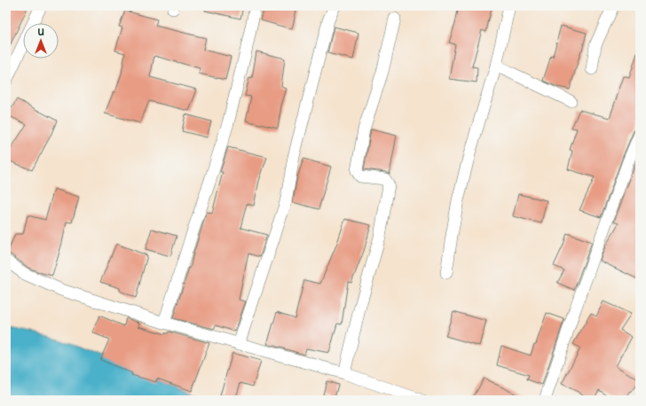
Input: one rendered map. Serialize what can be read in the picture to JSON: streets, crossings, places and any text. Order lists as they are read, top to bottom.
{
  "north": "top"
}
